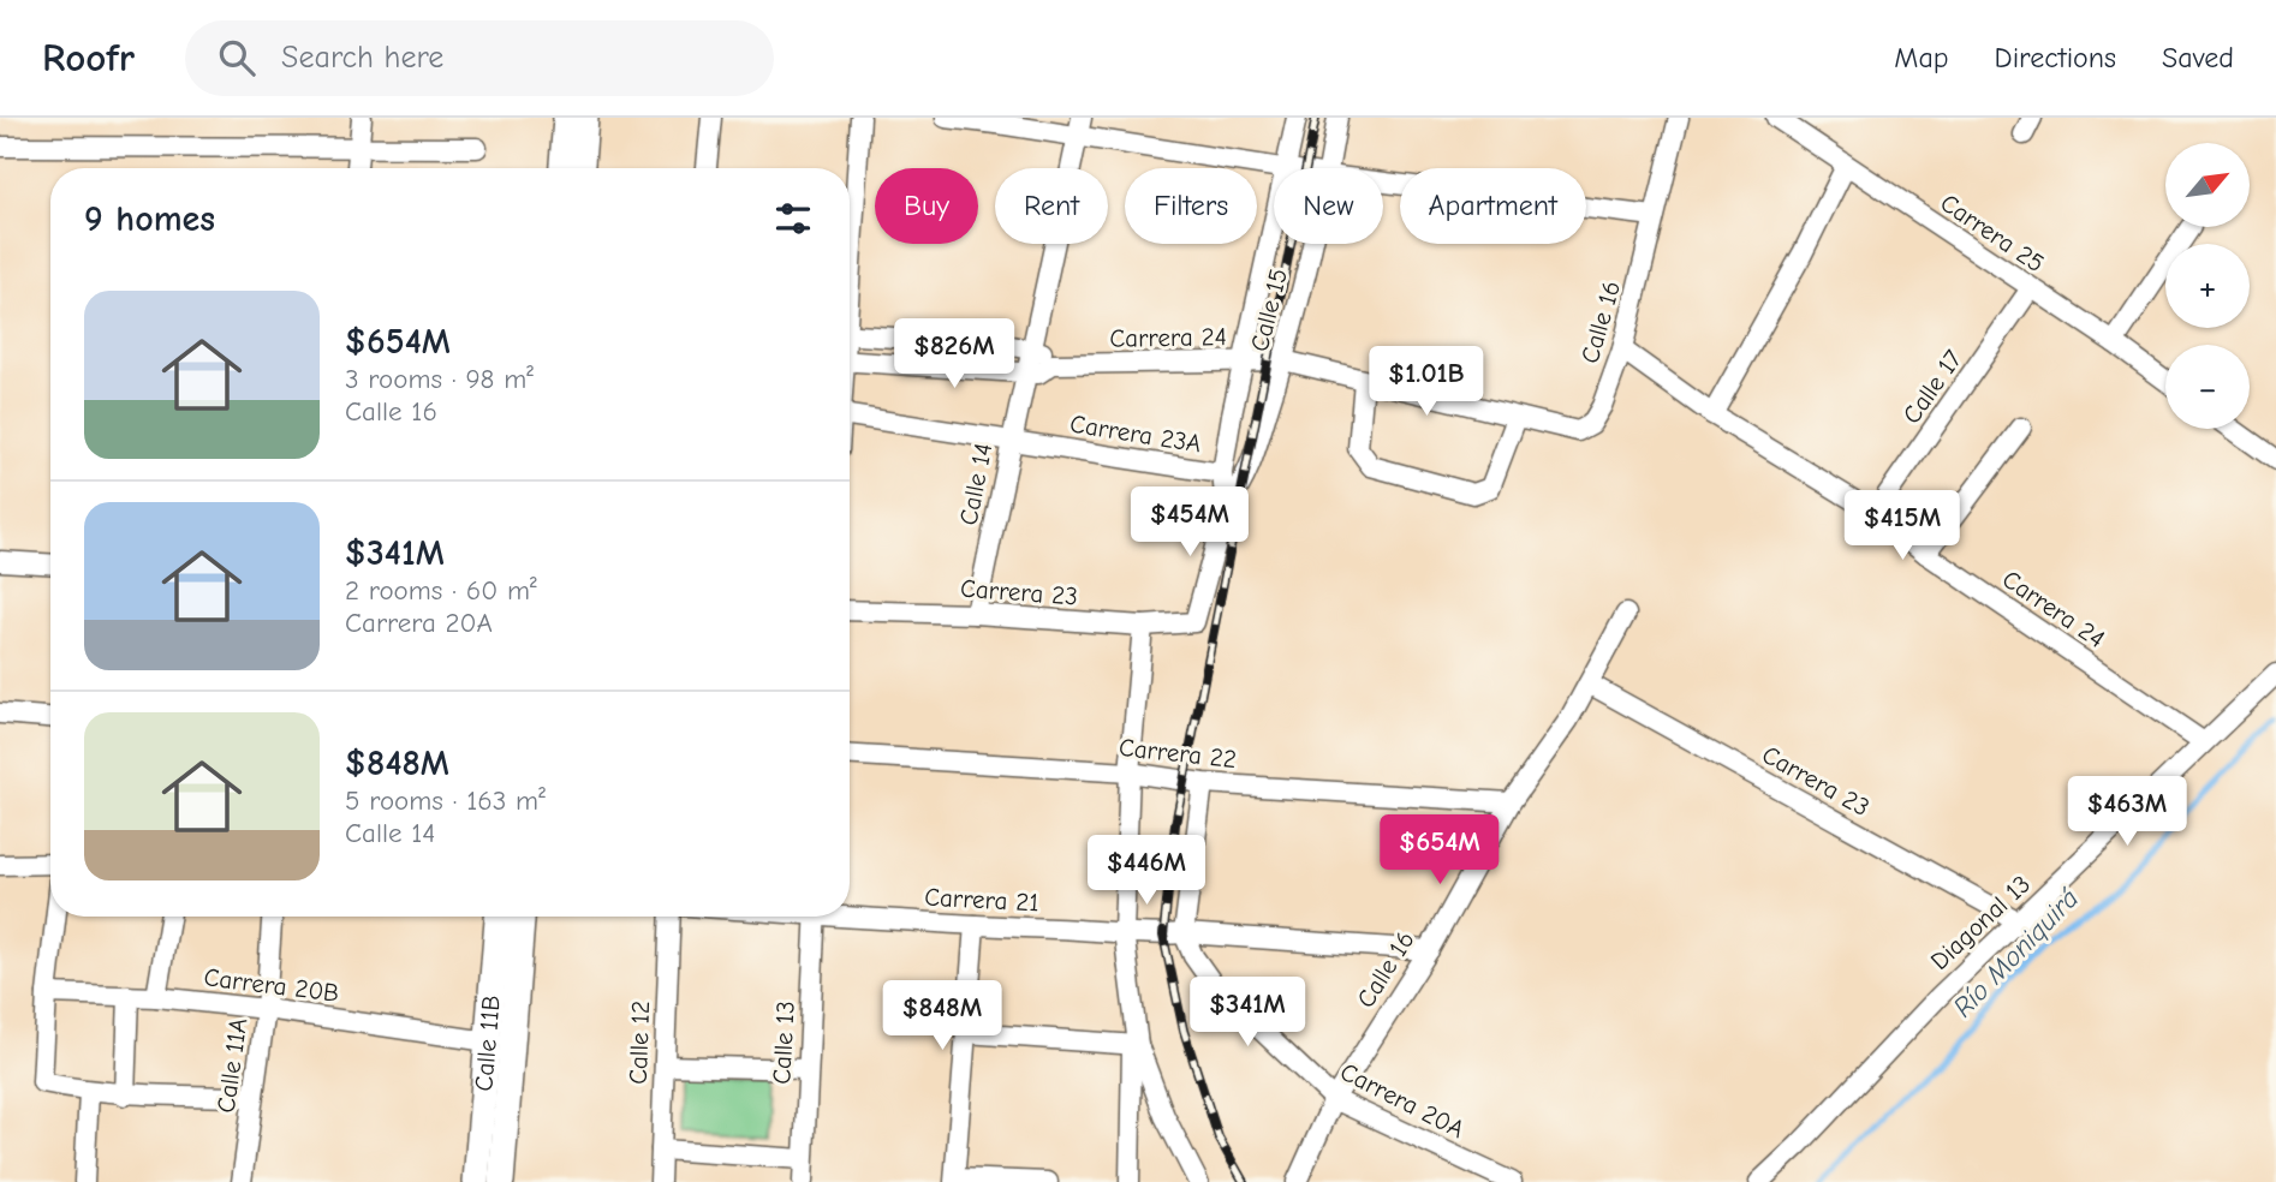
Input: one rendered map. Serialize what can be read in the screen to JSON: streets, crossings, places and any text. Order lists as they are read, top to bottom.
{
  "streets": {
    "street": [
      "Carrera 25",
      "Calle 15",
      "Calle 16",
      "Carrera 24",
      "Calle 17",
      "Carrera 23A",
      "Calle 14",
      "Carrera 23",
      "Carrera 22",
      "Carrera 21",
      "Diagonal 13",
      "Carrera 20B",
      "Calle 12",
      "Calle 13",
      "Calle 11B",
      "Calle 11A",
      "Carrera 20A"
    ]
  },
  "crossings": [
    ["Carrera 25", "Calle 17"],
    ["Calle 15", "Carrera 24"],
    ["Calle 15", "Carrera 23A"],
    ["Calle 15", "Carrera 23"],
    ["Calle 16", "Carrera 24"],
    ["Calle 16", "Carrera 23"],
    ["Calle 16", "Carrera 22"],
    ["Calle 16", "Carrera 21"],
    ["Calle 16", "Carrera 20A"],
    ["Carrera 24", "Calle 17"],
    ["Carrera 24", "Calle 14"],
    ["Carrera 24", "Diagonal 13"],
    ["Carrera 23A", "Calle 14"],
    ["Calle 14", "Carrera 23"],
    ["Carrera 23", "Diagonal 13"],
    ["Carrera 21", "Carrera 20A"],
    ["Carrera 20B", "Calle 11B"],
    ["Carrera 20B", "Calle 11A"]
  ],
  "water": ["Río Moniquirá"],
  "north": "top right",
  "page": {
    "header": "Roofr",
    "search": "Search here",
    "nav": ["Map", "Directions", "Saved"],
    "map_buttons": ["+", "−"],
    "chip": [
      "Buy",
      "Rent",
      "Filters",
      "New",
      "Apartment"
    ],
    "heading": "9 homes",
    "list": [
      {
        "name": "$654M",
        "note": "3 rooms · 98 m² · Calle 16"
      },
      {
        "name": "$341M",
        "note": "2 rooms · 60 m² · Carrera 20A"
      },
      {
        "name": "$848M",
        "note": "5 rooms · 163 m² · Calle 14"
      }
    ],
    "price": [
      "$826M",
      "$1.01B",
      "$454M",
      "$415M",
      "$463M",
      "$654M",
      "$446M",
      "$341M",
      "$848M"
    ]
  }
}
